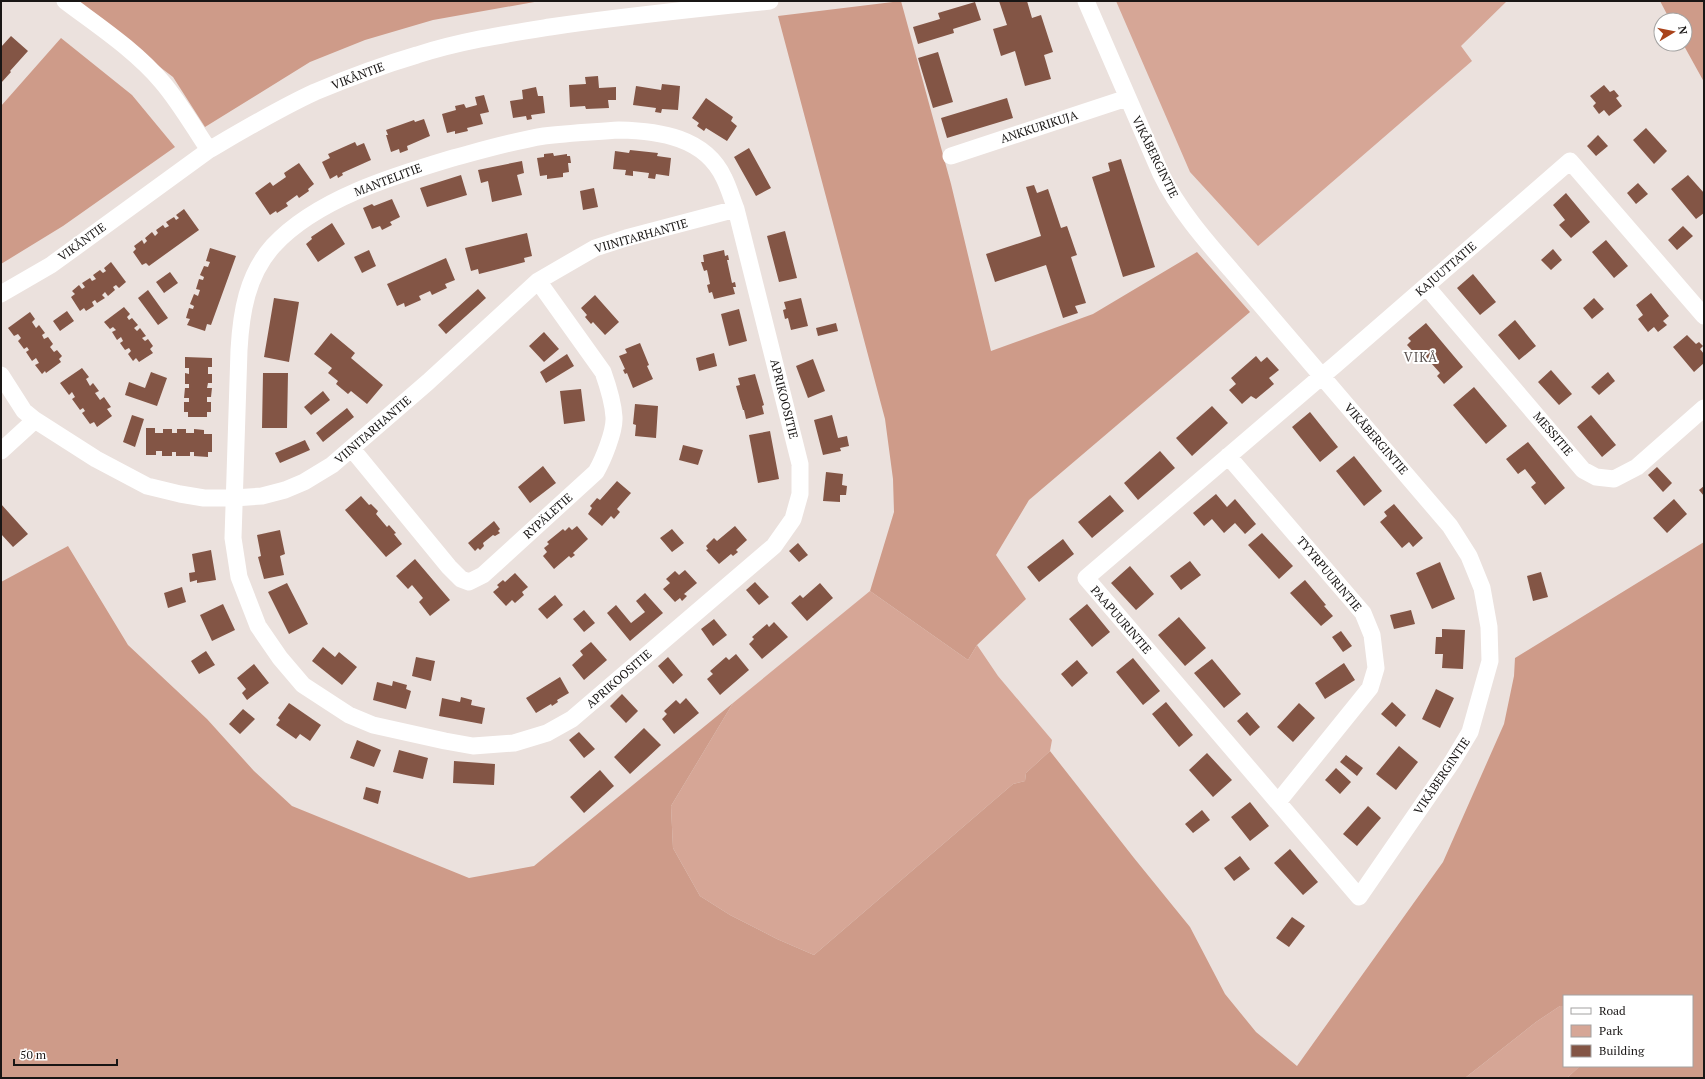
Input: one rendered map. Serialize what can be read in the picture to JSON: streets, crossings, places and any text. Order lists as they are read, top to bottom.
{
  "streets": {
    "street": [
      "VIKÅNTIE",
      "ANKKURIKUJA",
      "VIKÅBERGINTIE",
      "MANTELITIE",
      "VIINITARHANTIE",
      "KAJUUTTATIE",
      "APRIKOOSITIE",
      "MESSITIE",
      "RYPÄLETIE",
      "TYYRPUURINTIE",
      "PAAPUURINTIE"
    ]
  },
  "crossings": [
    ["ANKKURIKUJA", "VIKÅBERGINTIE"],
    ["VIKÅBERGINTIE", "KAJUUTTATIE"],
    ["VIKÅBERGINTIE", "PAAPUURINTIE"],
    ["MANTELITIE", "VIINITARHANTIE"],
    ["MANTELITIE", "APRIKOOSITIE"],
    ["VIINITARHANTIE", "APRIKOOSITIE"],
    ["VIINITARHANTIE", "RYPÄLETIE"],
    ["KAJUUTTATIE", "MESSITIE"],
    ["KAJUUTTATIE", "PAAPUURINTIE"],
    ["TYYRPUURINTIE", "PAAPUURINTIE"]
  ],
  "districts": ["VIKÅ"],
  "legend": ["Road", "Park", "Building"],
  "scale_bar": "50 m",
  "north": "right"
}
